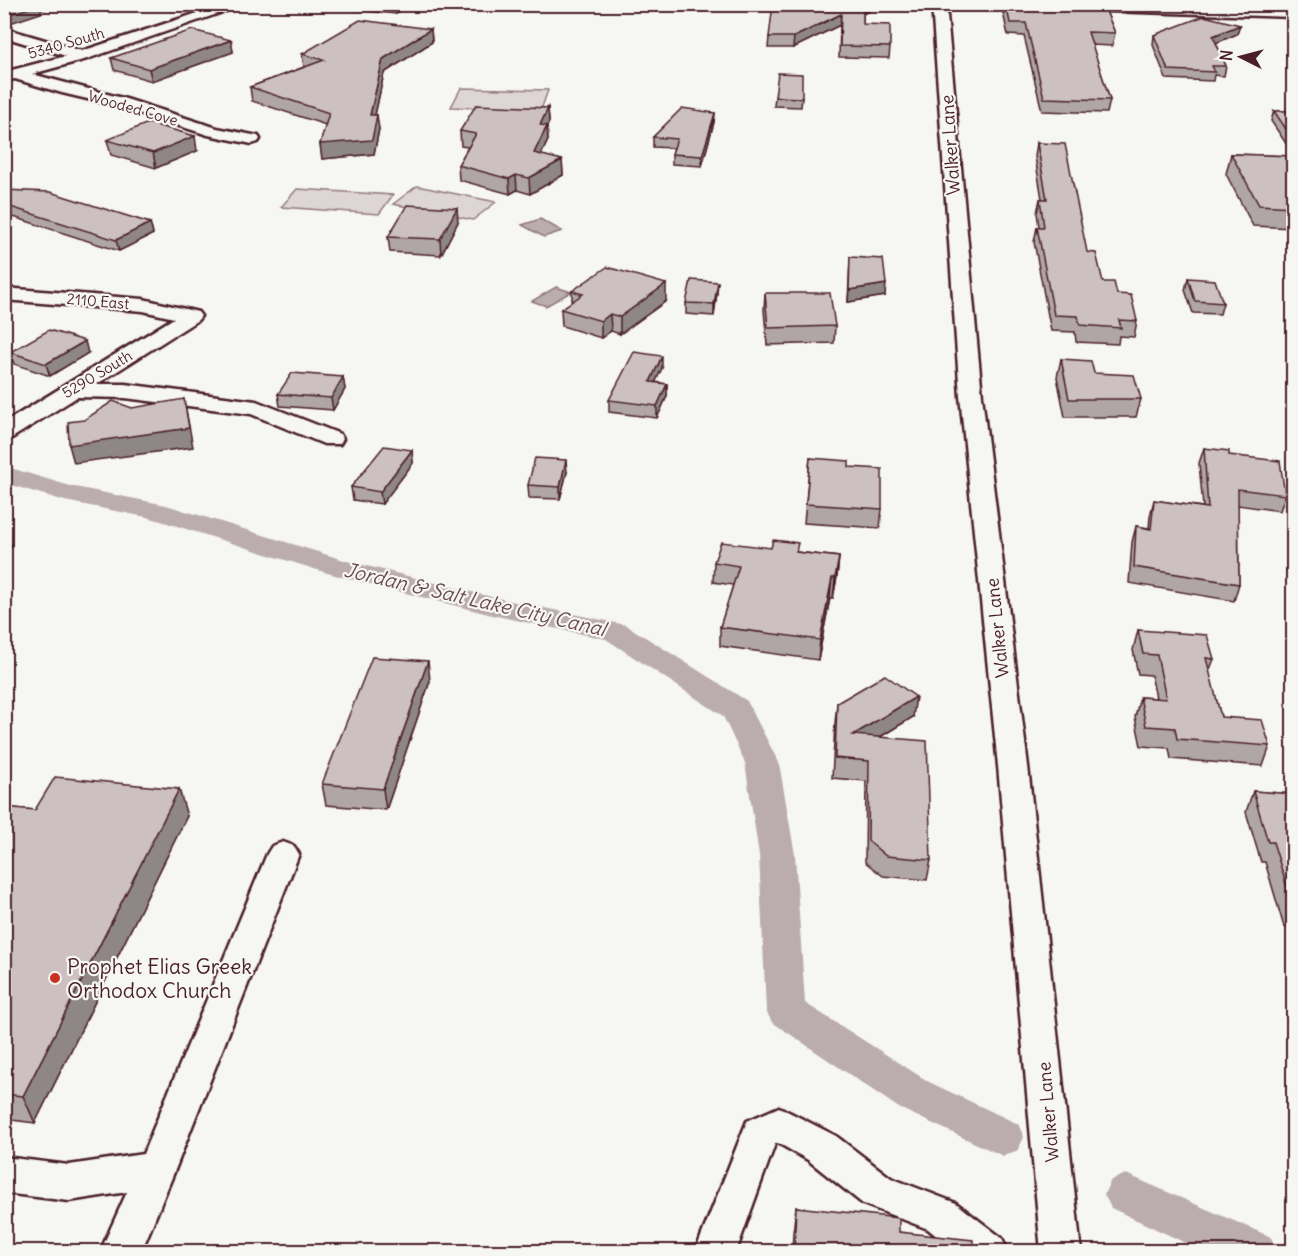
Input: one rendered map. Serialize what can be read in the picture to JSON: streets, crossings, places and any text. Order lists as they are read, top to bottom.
{
  "streets": {
    "street": [
      "5340 South",
      "Wooded Cove",
      "Walker Lane",
      "2110 East",
      "5290 South"
    ]
  },
  "crossings": [
    ["5340 South", "Wooded Cove"],
    ["2110 East", "5290 South"]
  ],
  "water": ["Jordan & Salt Lake City Canal"],
  "places": ["Prophet Elias Greek Orthodox Church"],
  "north": "left"
}
